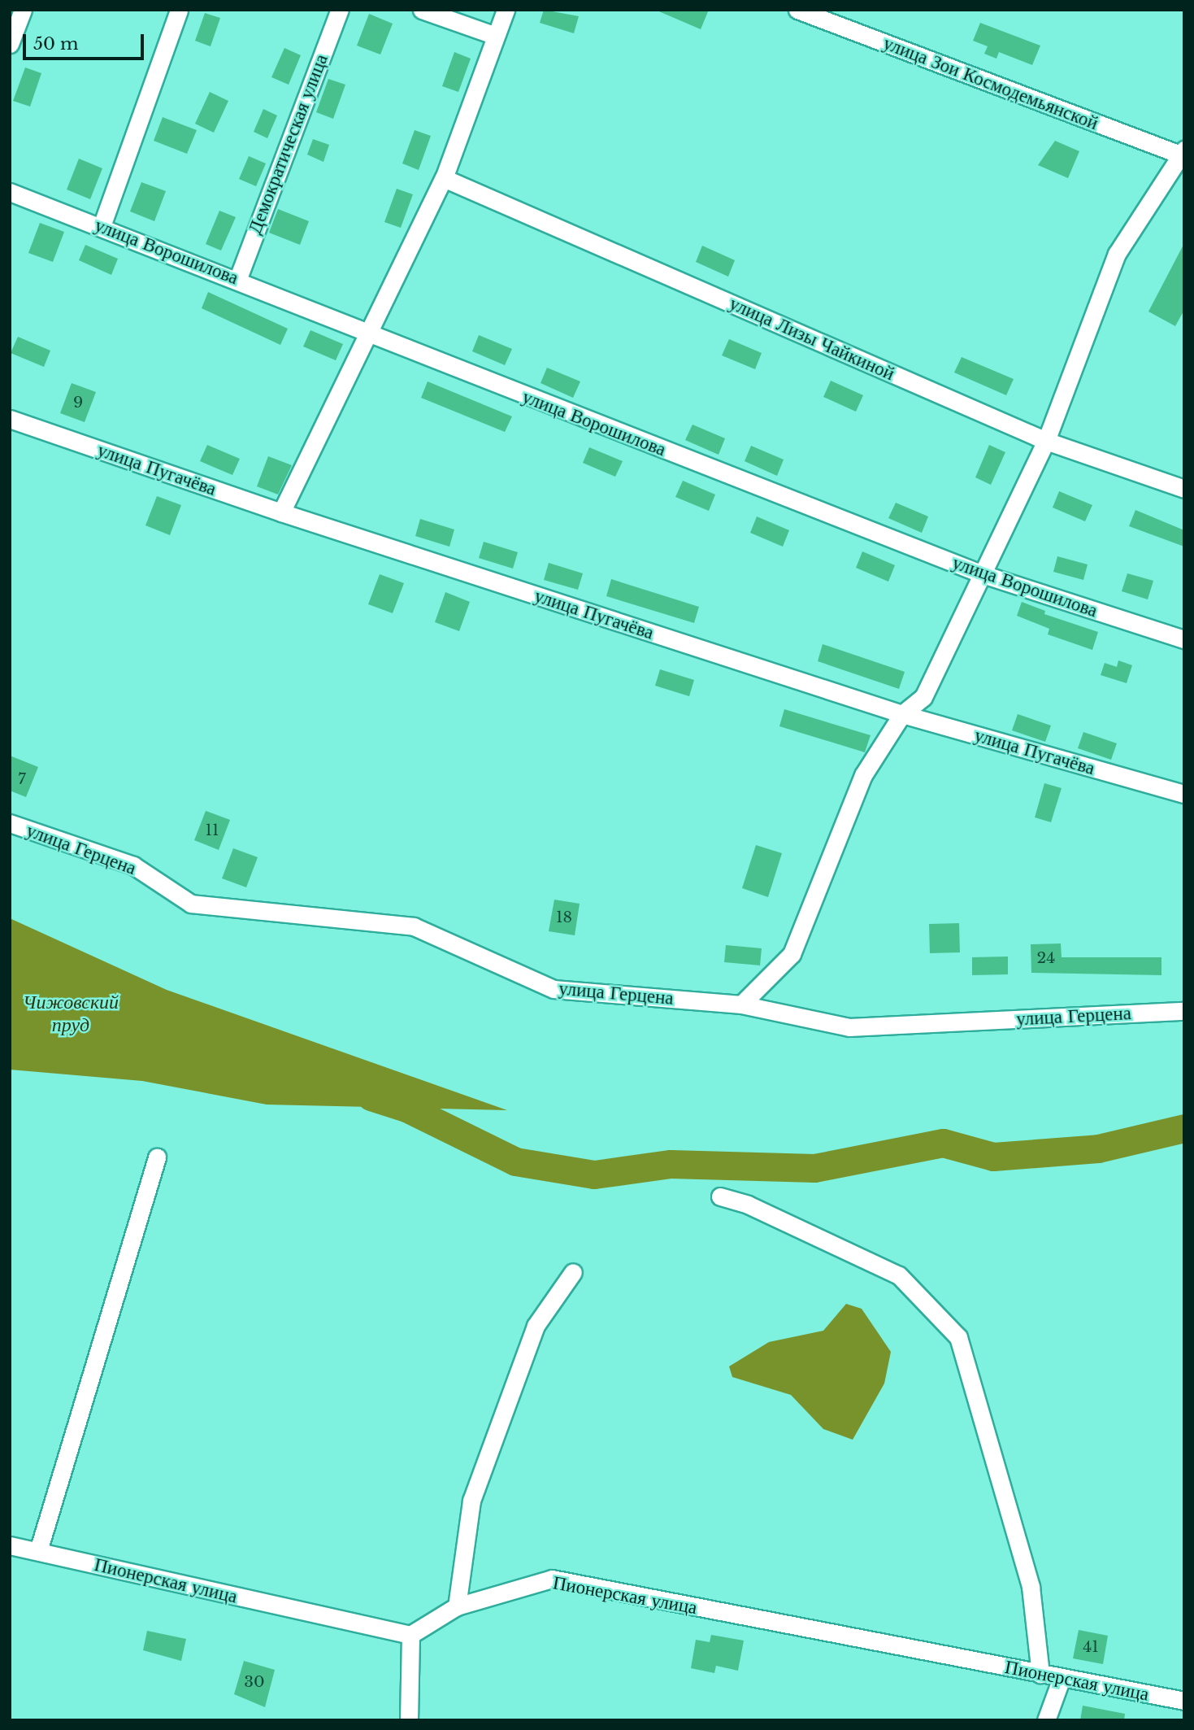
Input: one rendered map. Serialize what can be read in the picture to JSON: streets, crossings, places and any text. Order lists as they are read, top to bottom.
{
  "streets": {
    "street": [
      "улица Зои Космодемьянской",
      "Демократическая улица",
      "улица Ворошилова",
      "улица Лизы Чайкиной",
      "улица Пугачёва",
      "улица Герцена",
      "Пионерская улица"
    ]
  },
  "crossings": [
    ["Демократическая улица", "улица Ворошилова"]
  ],
  "water": ["Чижовский пруд"],
  "house_numbers": [
    "9",
    "7",
    "11",
    "18",
    "24",
    "41",
    "30"
  ],
  "scale_bar": "50 m"
}
